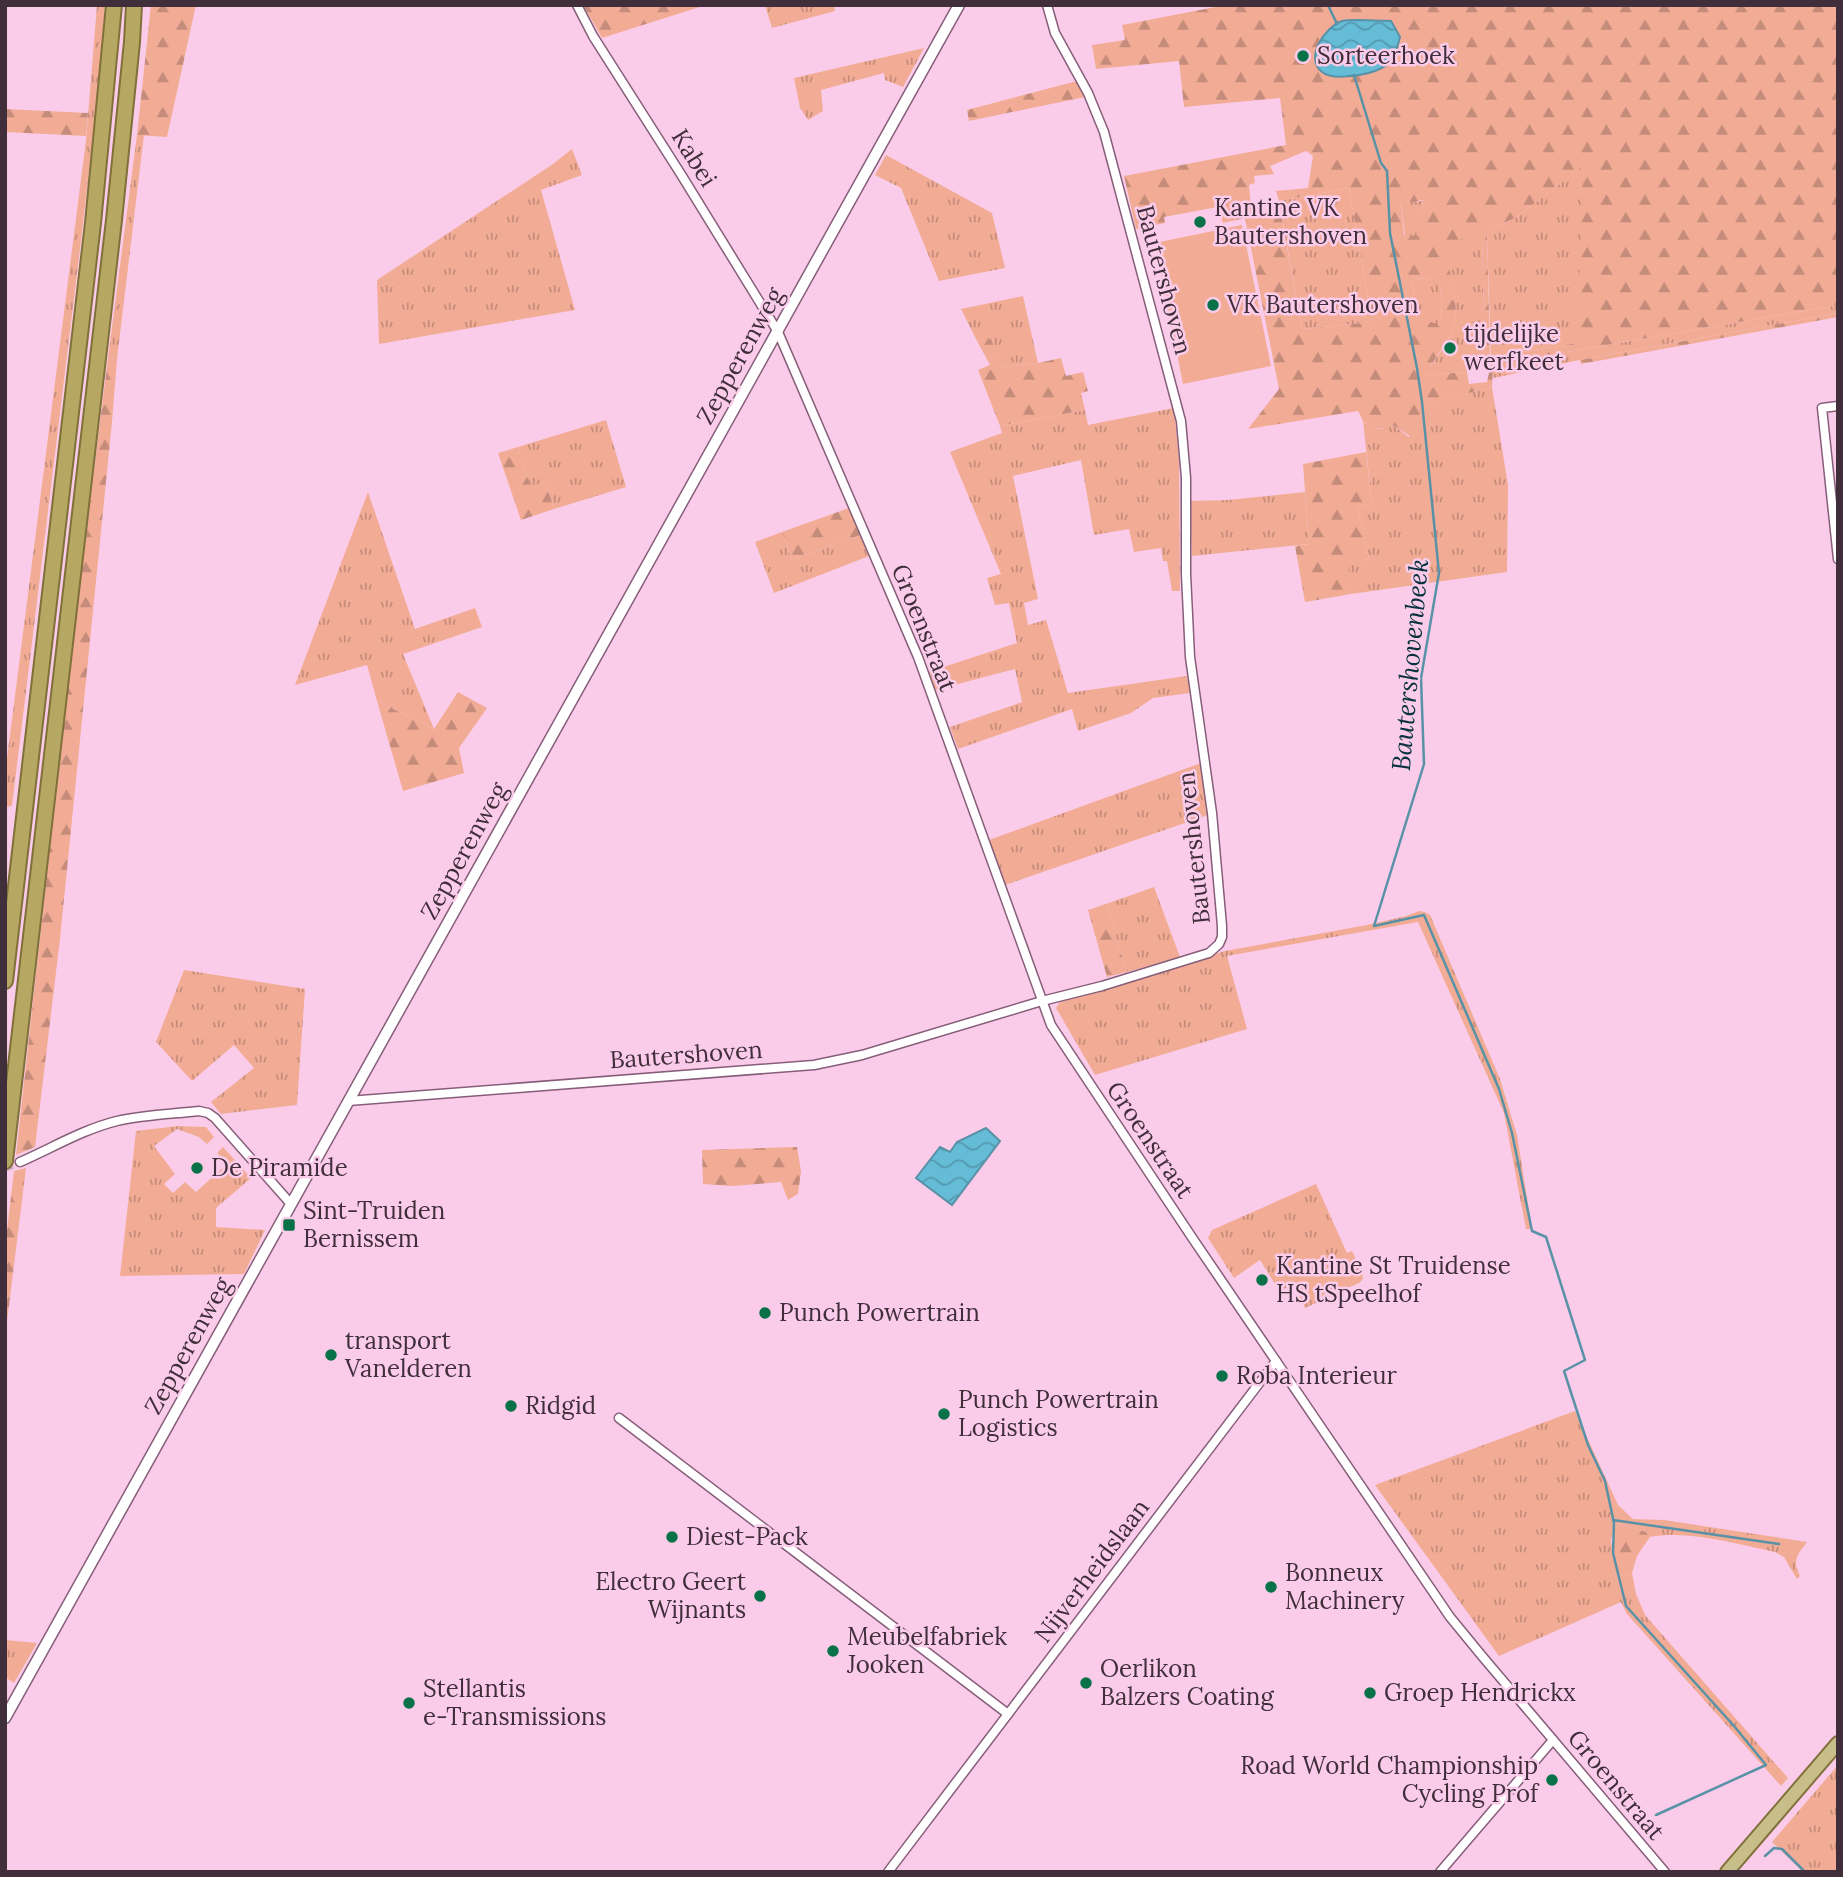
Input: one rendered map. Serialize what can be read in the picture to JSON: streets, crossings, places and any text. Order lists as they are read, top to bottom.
{
  "streets": {
    "street": [
      "Kabei",
      "Bautershoven",
      "Zepperenweg",
      "Groenstraat",
      "Nijverheidslaan"
    ]
  },
  "crossings": [
    ["Kabei", "Zepperenweg"],
    ["Kabei", "Groenstraat"],
    ["Bautershoven", "Zepperenweg"],
    ["Bautershoven", "Groenstraat"],
    ["Zepperenweg", "Groenstraat"],
    ["Groenstraat", "Nijverheidslaan"]
  ],
  "water": ["Bautershovenbeek"],
  "places": {
    "other": [
      "Sorteerhoek",
      "Kantine VK Bautershoven",
      "VK Bautershoven",
      "tijdelijke werfkeet",
      "De Piramide",
      "Kantine St Truidense HS tSpeelhof",
      "Punch Powertrain",
      "transport Vanelderen",
      "Roba Interieur",
      "Ridgid",
      "Punch Powertrain Logistics",
      "Diest-Pack",
      "Bonneux Machinery",
      "Electro Geert Wijnants",
      "Meubelfabriek Jooken",
      "Oerlikon Balzers Coating",
      "Groep Hendrickx",
      "Stellantis e-Transmissions",
      "Road World Championship Cycling Prof"
    ],
    "transit": ["Sint-Truiden Bernissem"]
  }
}
